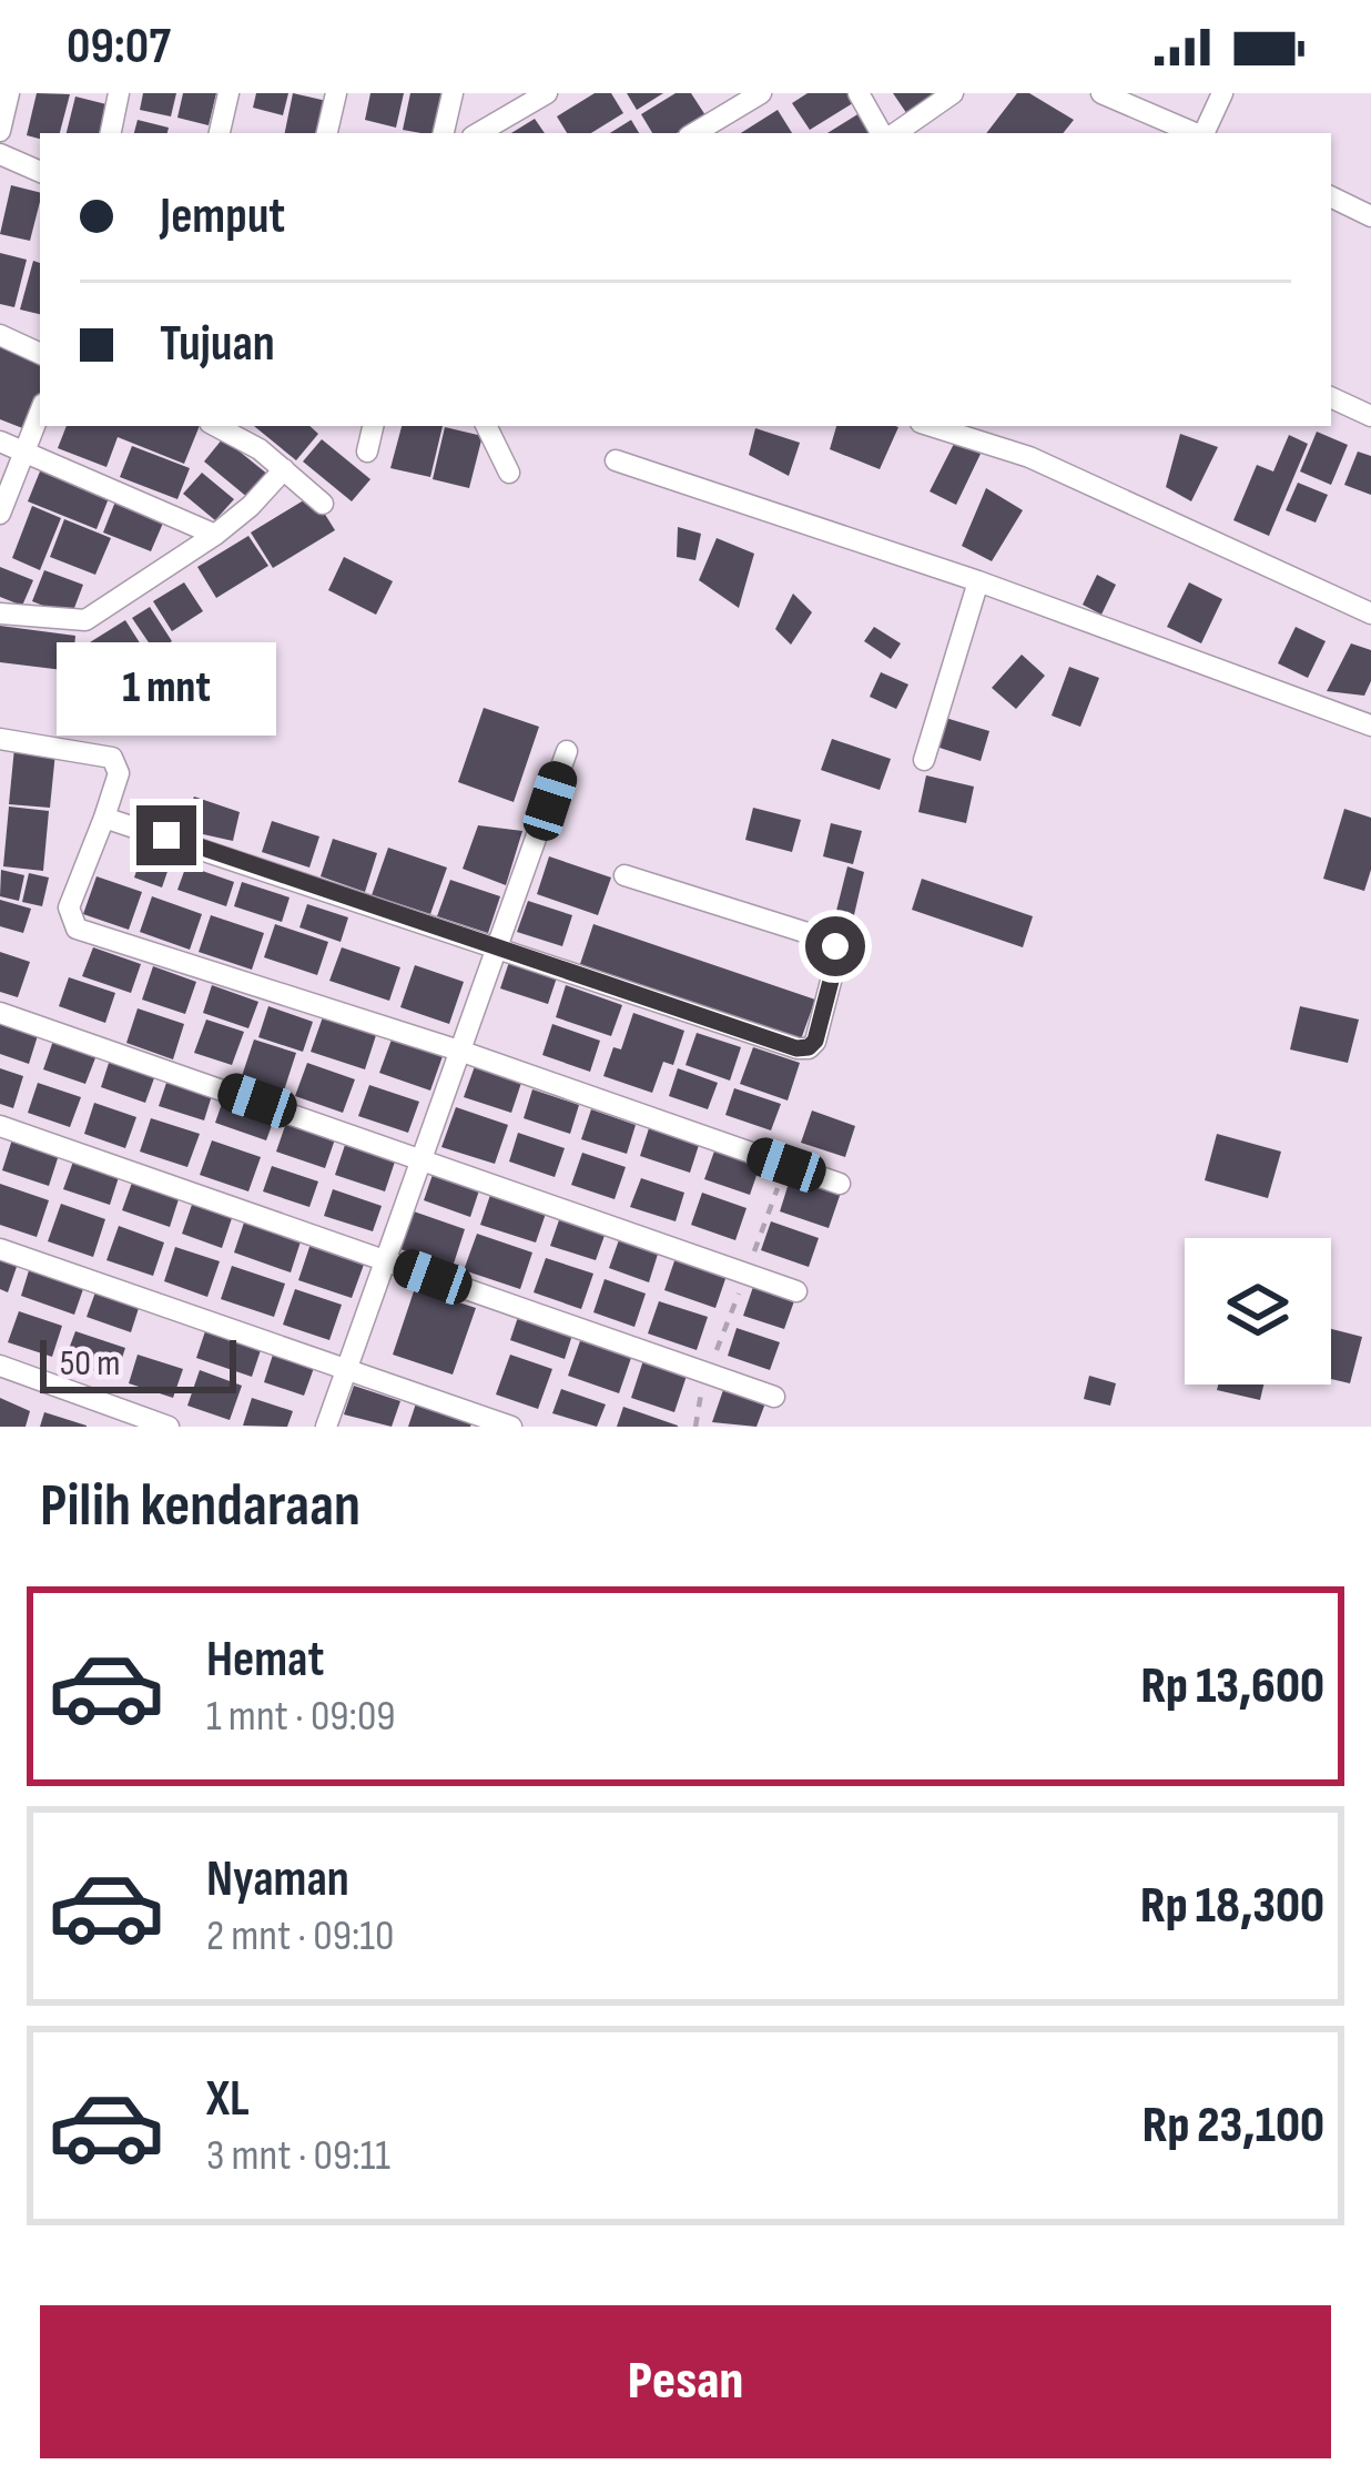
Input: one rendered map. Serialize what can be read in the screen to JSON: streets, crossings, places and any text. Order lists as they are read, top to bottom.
{
  "scale_bar": "50 m",
  "page": {
    "status": "09:07",
    "banner": ["Jemput", "Tujuan"],
    "bubble": "1 mnt",
    "scale": "50 m",
    "heading": "Pilih kendaraan",
    "list": [
      {
        "name": "Hemat",
        "note": "1 mnt · 09:09",
        "value": "Rp 13,600"
      },
      {
        "name": "Nyaman",
        "note": "2 mnt · 09:10",
        "value": "Rp 18,300"
      },
      {
        "name": "XL",
        "note": "3 mnt · 09:11",
        "value": "Rp 23,100"
      }
    ],
    "buttons": "Pesan"
  }
}
